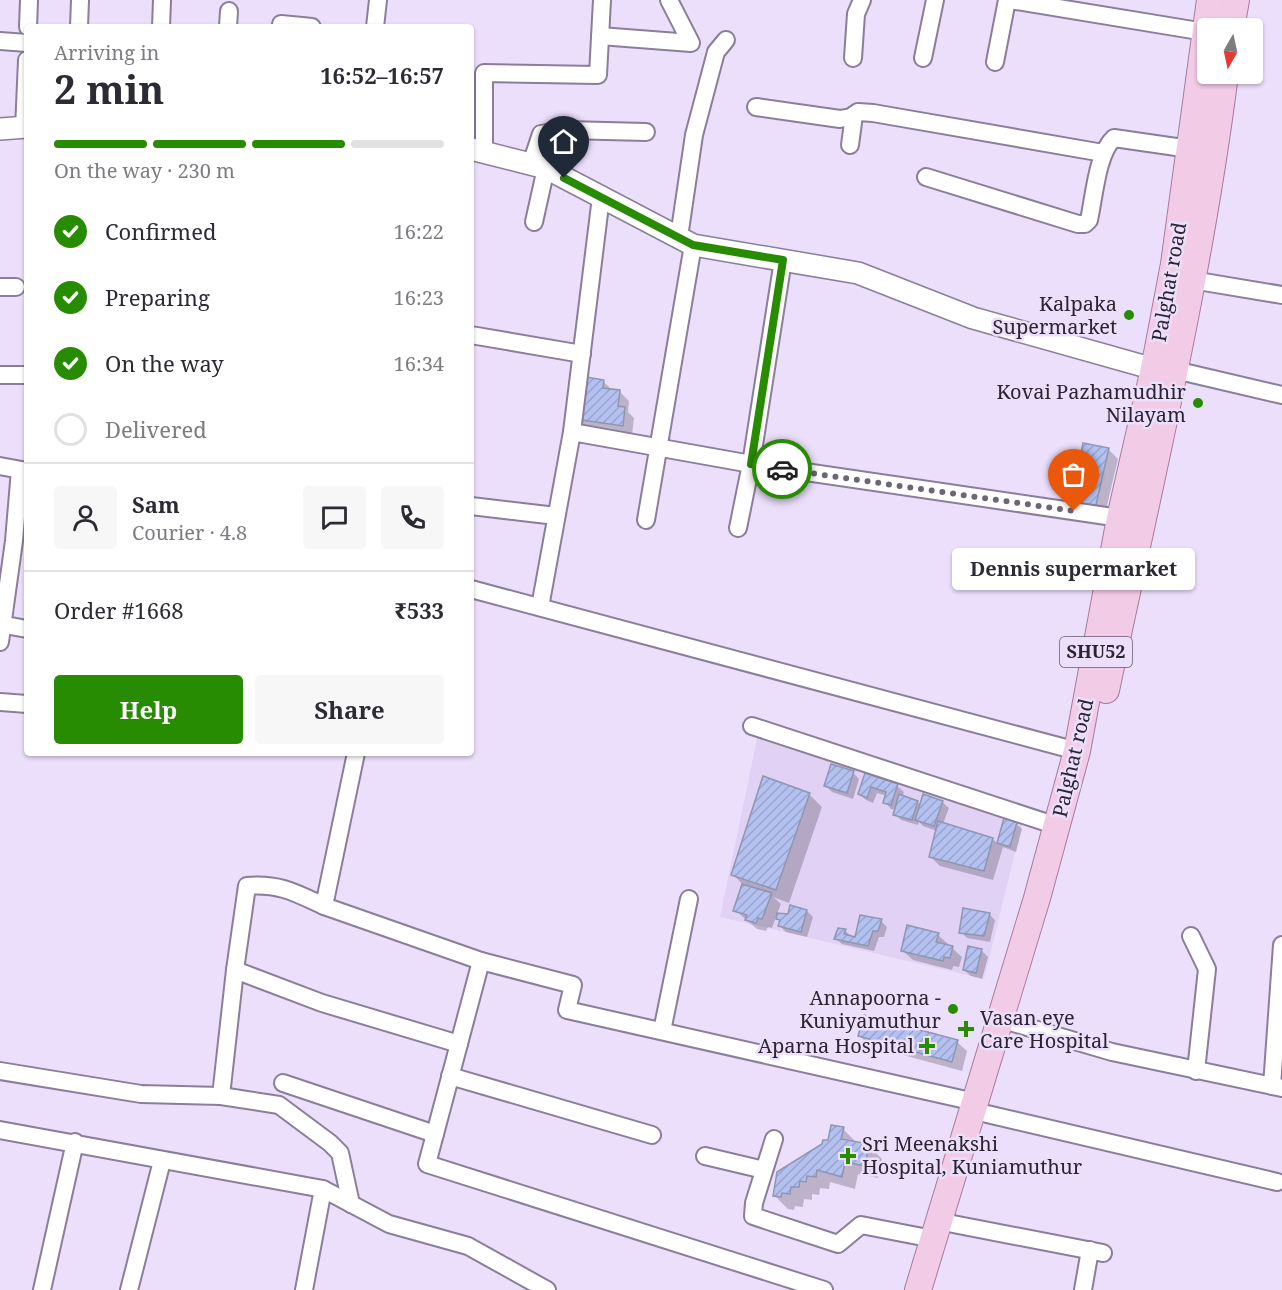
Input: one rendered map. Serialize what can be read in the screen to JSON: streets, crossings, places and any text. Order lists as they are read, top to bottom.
{
  "streets": {
    "main road": ["Palghat road", "SHU52"]
  },
  "places": {
    "other": [
      "Kalpaka Supermarket",
      "Kovai Pazhamudhir Nilayam",
      "Dennis supermarket",
      "Annapoorna - Kuniyamuthur"
    ],
    "health": ["Vasan eye Care Hospital", "Aparna Hospital", "Sri Meenakshi Hospital, Kuniamuthur"]
  },
  "north": "bottom",
  "page": {
    "heading": ["2 min", "Arriving in", "16:52–16:57"],
    "panel": [
      "Sam",
      "Courier · 4.8",
      "Order #1668",
      "₹533"
    ],
    "bar": "On the way · 230 m",
    "list": [
      ["Confirmed", "16:22"],
      ["Preparing", "16:23"],
      ["On the way", "16:34"],
      "Delivered"
    ],
    "bubble": "Dennis supermarket",
    "buttons": ["Help", "Share"]
  }
}
